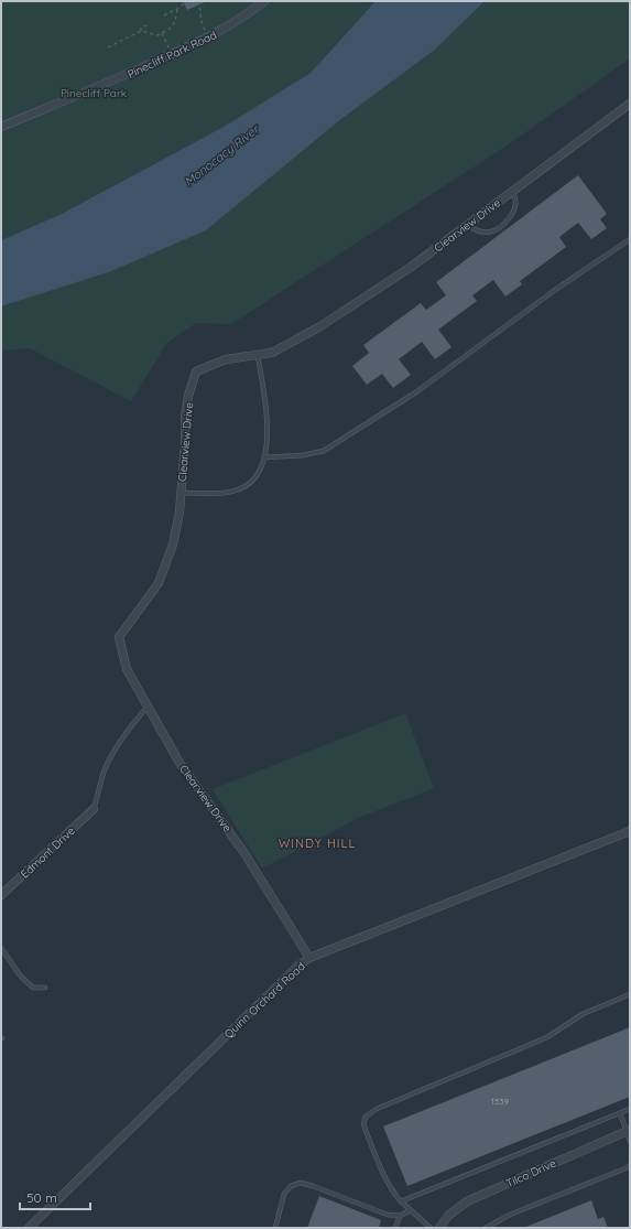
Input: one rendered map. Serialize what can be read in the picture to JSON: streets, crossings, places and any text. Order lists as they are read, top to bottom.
{
  "streets": {
    "street": [
      "Pinecliff Park Road",
      "Clearview Drive",
      "Edmont Drive",
      "Quinn Orchard Road",
      "Tilco Drive"
    ]
  },
  "crossings": [
    ["Clearview Drive", "Quinn Orchard Road"]
  ],
  "districts": ["WINDY HILL"],
  "water": ["Monocacy River"],
  "parks": ["Pinecliff Park"],
  "house_numbers": ["1539"],
  "scale_bar": "50 m"
}
